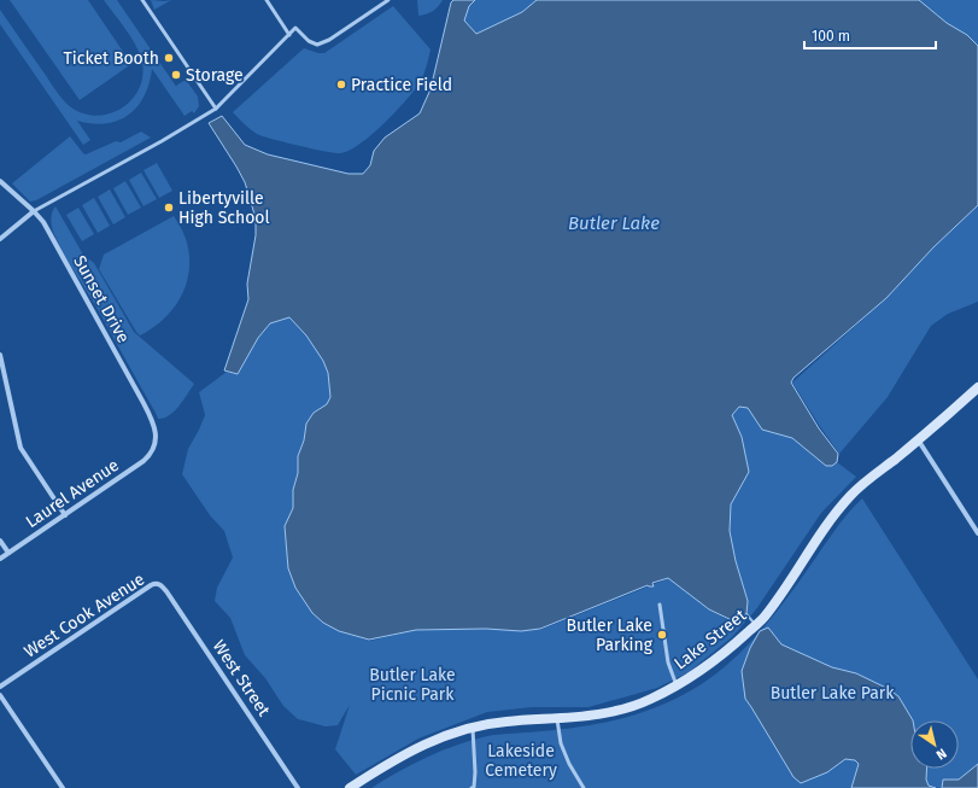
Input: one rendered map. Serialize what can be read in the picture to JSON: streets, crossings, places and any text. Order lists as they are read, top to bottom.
{
  "streets": {
    "street": [
      "Sunset Drive",
      "Laurel Avenue",
      "West Cook Avenue",
      "Lake Street",
      "West Street"
    ]
  },
  "crossings": [
    ["Sunset Drive", "Laurel Avenue"],
    ["West Cook Avenue", "West Street"]
  ],
  "water": ["Butler Lake"],
  "parks": ["Butler Lake Picnic Park", "Butler Lake Park", "Lakeside Cemetery"],
  "places": [
    "Ticket Booth",
    "Storage",
    "Practice Field",
    "Libertyville High School",
    "Butler Lake Parking"
  ],
  "scale_bar": "100 m",
  "north": "bottom right"
}
